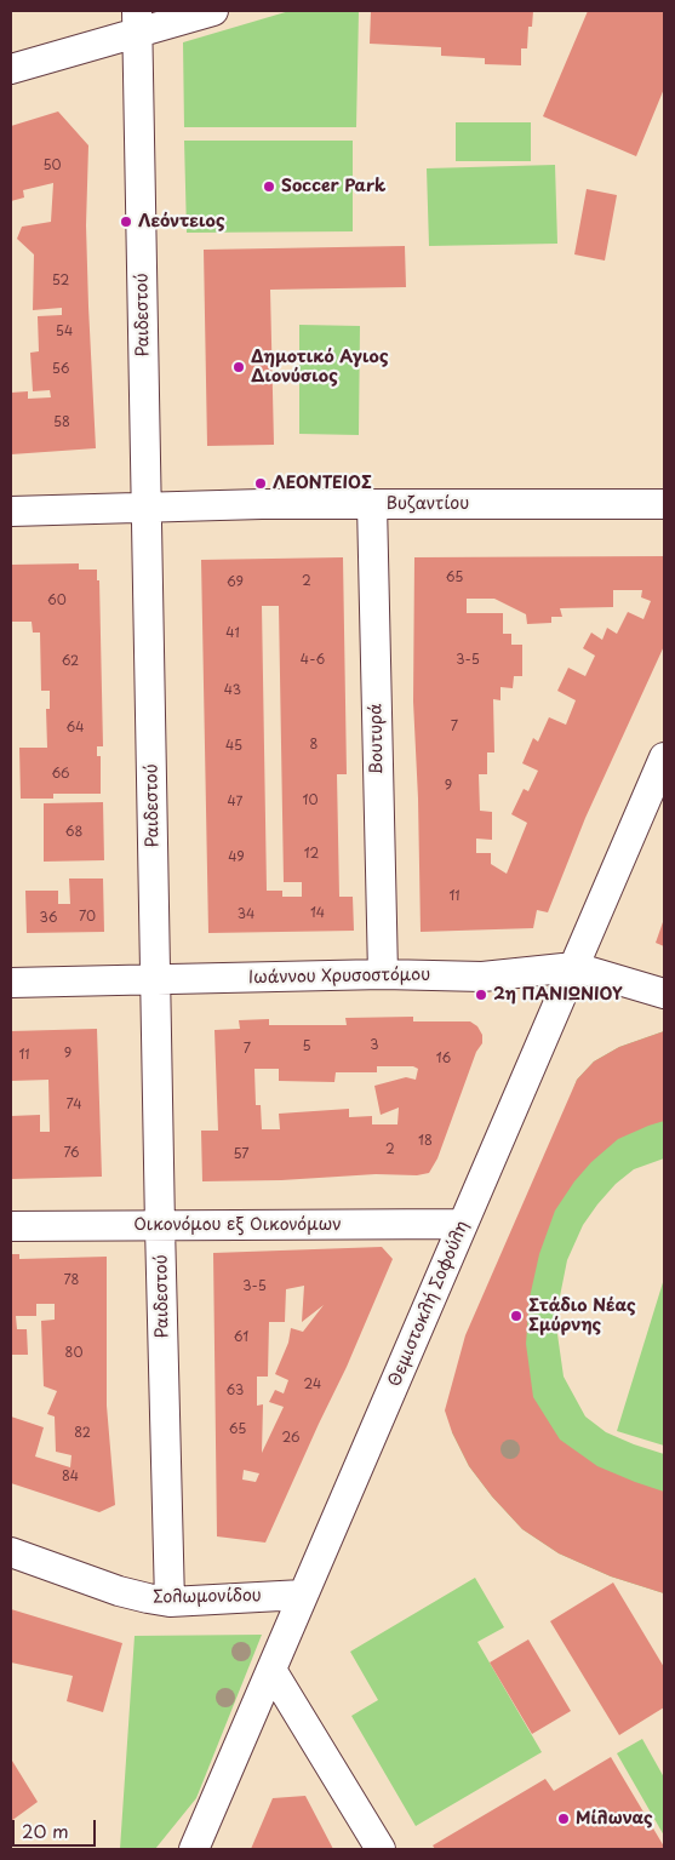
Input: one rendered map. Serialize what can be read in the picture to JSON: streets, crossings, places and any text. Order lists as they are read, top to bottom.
{
  "streets": {
    "street": [
      "Ραιδεστού",
      "Βυζαντίου",
      "Βουτυρά",
      "Ιωάννου Χρυσοστόμου",
      "Οικονόμου εξ Οικονόμων",
      "Θεμιστοκλή Σοφούλη",
      "Σολωμονίδου"
    ]
  },
  "crossings": [
    ["Ραιδεστού", "Βυζαντίου"],
    ["Ραιδεστού", "Ιωάννου Χρυσοστόμου"],
    ["Ραιδεστού", "Οικονόμου εξ Οικονόμων"],
    ["Ραιδεστού", "Σολωμονίδου"],
    ["Βυζαντίου", "Βουτυρά"],
    ["Βουτυρά", "Ιωάννου Χρυσοστόμου"],
    ["Ιωάννου Χρυσοστόμου", "Θεμιστοκλή Σοφούλη"],
    ["Οικονόμου εξ Οικονόμων", "Θεμιστοκλή Σοφούλη"],
    ["Θεμιστοκλή Σοφούλη", "Σολωμονίδου"]
  ],
  "places": [
    "Soccer Park",
    "Λεόντειος",
    "Δημοτικό Αγιος Διονύσιος",
    "ΛΕΟΝΤΕΙΟΣ",
    "2η ΠΑΝΙΩΝΙΟΥ",
    "Στάδιο Νέας Σμύρνης",
    "Μίλωνας"
  ],
  "house_numbers": [
    "50",
    "52",
    "54",
    "56",
    "58",
    "65",
    "2",
    "69",
    "60",
    "41",
    "4-6",
    "3-5",
    "62",
    "43",
    "7",
    "64",
    "8",
    "45",
    "66",
    "9",
    "10",
    "47",
    "68",
    "12",
    "49",
    "11",
    "14",
    "34",
    "70",
    "36",
    "3",
    "5",
    "7",
    "9",
    "11",
    "16",
    "74",
    "18",
    "2",
    "76",
    "57",
    "78",
    "3-5",
    "61",
    "80",
    "24",
    "63",
    "65",
    "82",
    "26",
    "84"
  ],
  "scale_bar": "20 m"
}
